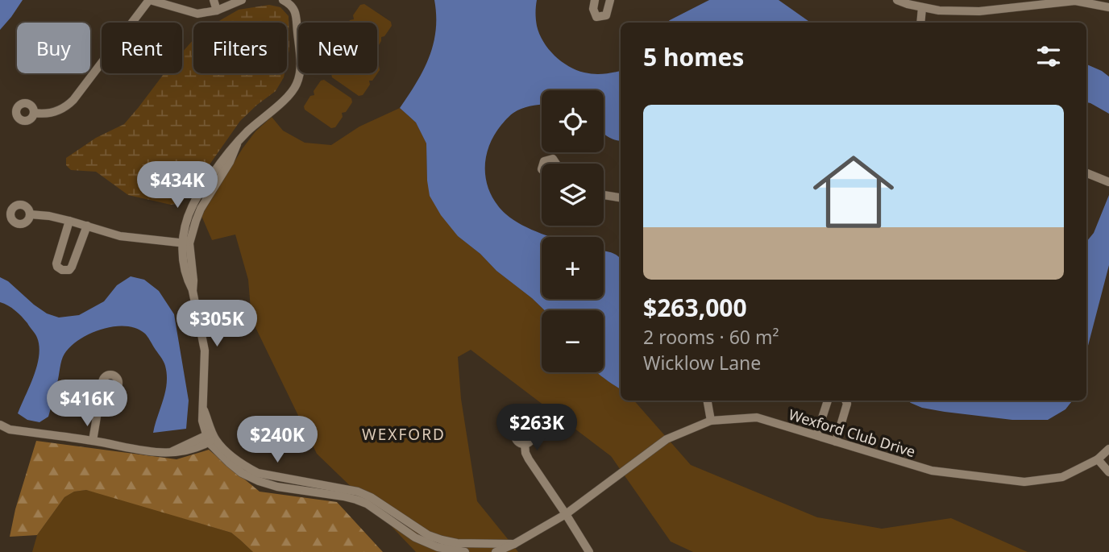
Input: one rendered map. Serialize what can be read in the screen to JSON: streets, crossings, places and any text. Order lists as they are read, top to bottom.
{
  "streets": {
    "street": ["Wexford Club Drive"]
  },
  "districts": ["WEXFORD"],
  "page": {
    "chip": [
      "Buy",
      "Rent",
      "Filters",
      "New"
    ],
    "heading": "5 homes",
    "map_buttons": ["+", "−"],
    "list": [
      {
        "name": "$263,000",
        "note": "2 rooms · 60 m² · Wicklow Lane"
      }
    ],
    "price": [
      "$434K",
      "$305K",
      "$416K",
      "$263K",
      "$240K"
    ]
  }
}
